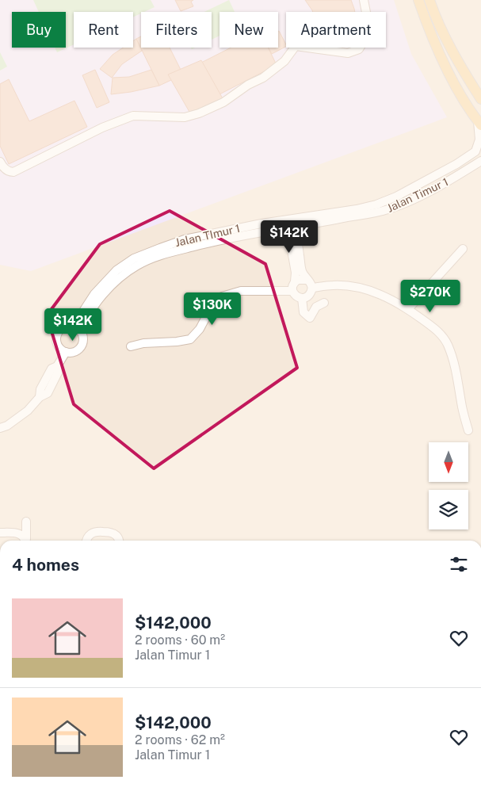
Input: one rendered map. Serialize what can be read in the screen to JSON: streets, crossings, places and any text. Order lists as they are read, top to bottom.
{
  "streets": {
    "street": ["Jalan Timur 1", "Jalan TImur 1"]
  },
  "crossings": [
    ["Jalan Timur 1", "Jalan TImur 1"]
  ],
  "north": "bottom",
  "page": {
    "chip": [
      "Buy",
      "Rent",
      "Filters",
      "New",
      "Apartment"
    ],
    "price": [
      "$142K",
      "$270K",
      "$130K",
      "$142K"
    ],
    "heading": "4 homes",
    "list": [
      {
        "name": "$142,000",
        "note": "2 rooms · 60 m² · Jalan Timur 1"
      },
      {
        "name": "$142,000",
        "note": "2 rooms · 62 m² · Jalan Timur 1"
      }
    ]
  }
}
